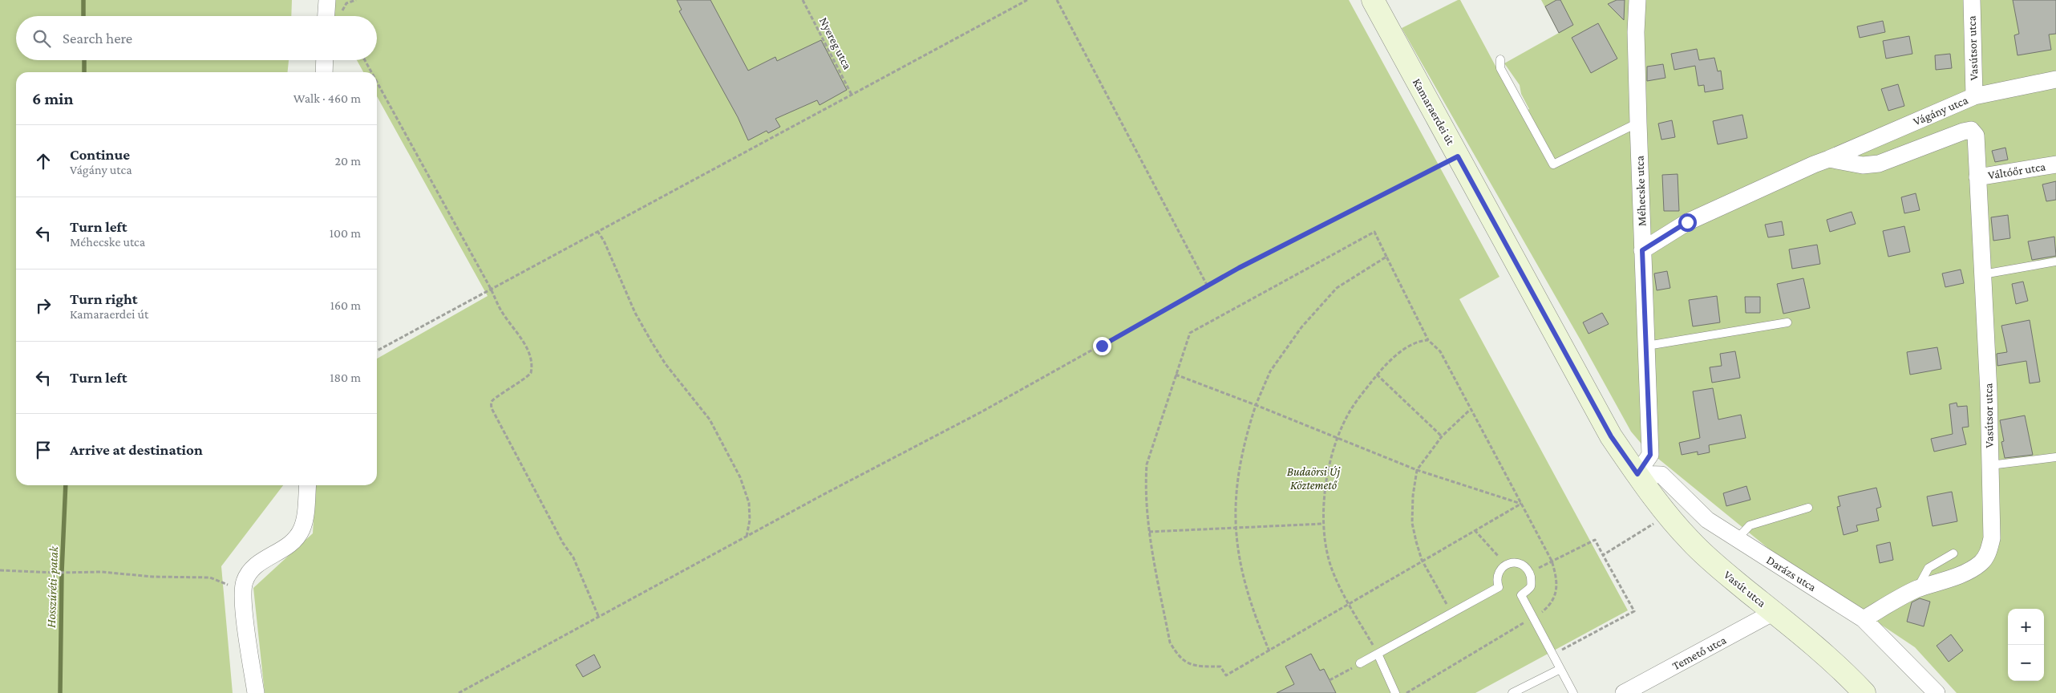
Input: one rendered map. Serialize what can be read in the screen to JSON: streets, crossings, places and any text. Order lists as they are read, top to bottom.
{
  "streets": {
    "street": [
      "Vasútsor utca",
      "Vágány utca",
      "Kamaraerdei út",
      "Váltóőr utca",
      "Méhecske utca",
      "Darázs utca",
      "Vasút utca",
      "Temető utca"
    ],
    "path": ["Nyereg utca"]
  },
  "crossings": [
    ["Vasútsor utca", "Vágány utca"],
    ["Vasútsor utca", "Váltóőr utca"],
    ["Vasútsor utca", "Darázs utca"],
    ["Vágány utca", "Méhecske utca"],
    ["Kamaraerdei út", "Méhecske utca"],
    ["Kamaraerdei út", "Darázs utca"],
    ["Kamaraerdei út", "Vasút utca"],
    ["Méhecske utca", "Darázs utca"],
    ["Méhecske utca", "Vasút utca"],
    ["Darázs utca", "Vasút utca"],
    ["Vasút utca", "Temető utca"]
  ],
  "water": ["Hosszúréti-patak"],
  "parks": ["Budaörsi Új Köztemető"],
  "page": {
    "search": "Search here",
    "heading": ["6 min", "Walk · 460 m"],
    "list": [
      ["Continue", "Vágány utca", "20 m"],
      ["Turn left", "Méhecske utca", "100 m"],
      ["Turn right", "Kamaraerdei út", "160 m"],
      ["Turn left", "180 m"],
      "Arrive at destination"
    ],
    "map_buttons": ["+", "−"]
  }
}
